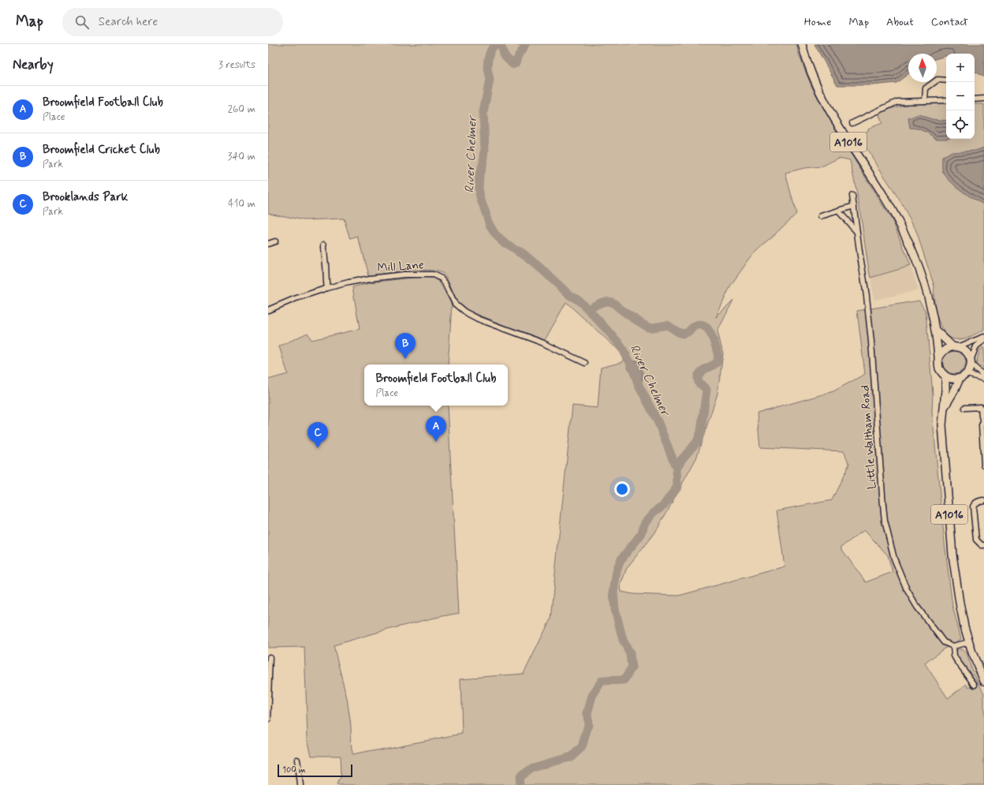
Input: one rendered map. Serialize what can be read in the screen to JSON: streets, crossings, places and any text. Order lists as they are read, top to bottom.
{
  "streets": {
    "main road": ["A1016"],
    "street": ["Mill Lane", "Little Waltham Road"]
  },
  "water": ["River Chelmer"],
  "scale_bar": "100 m",
  "north": "top",
  "page": {
    "header": "Map",
    "search": "Search here",
    "nav": [
      "Home",
      "Map",
      "About",
      "Contact"
    ],
    "heading": ["Nearby", "3 results"],
    "map_buttons": ["+", "−"],
    "list": [
      {
        "mark": "A",
        "name": "Broomfield Football Club",
        "note": "Place",
        "value": "260 m"
      },
      {
        "mark": "B",
        "name": "Broomfield Cricket Club",
        "note": "Park",
        "value": "340 m"
      },
      {
        "mark": "C",
        "name": "Brooklands Park",
        "note": "Park",
        "value": "410 m"
      }
    ],
    "pins": ["B", "A", "C"],
    "popup": ["Broomfield Football Club", "Place"],
    "scale": "100 m"
  }
}
